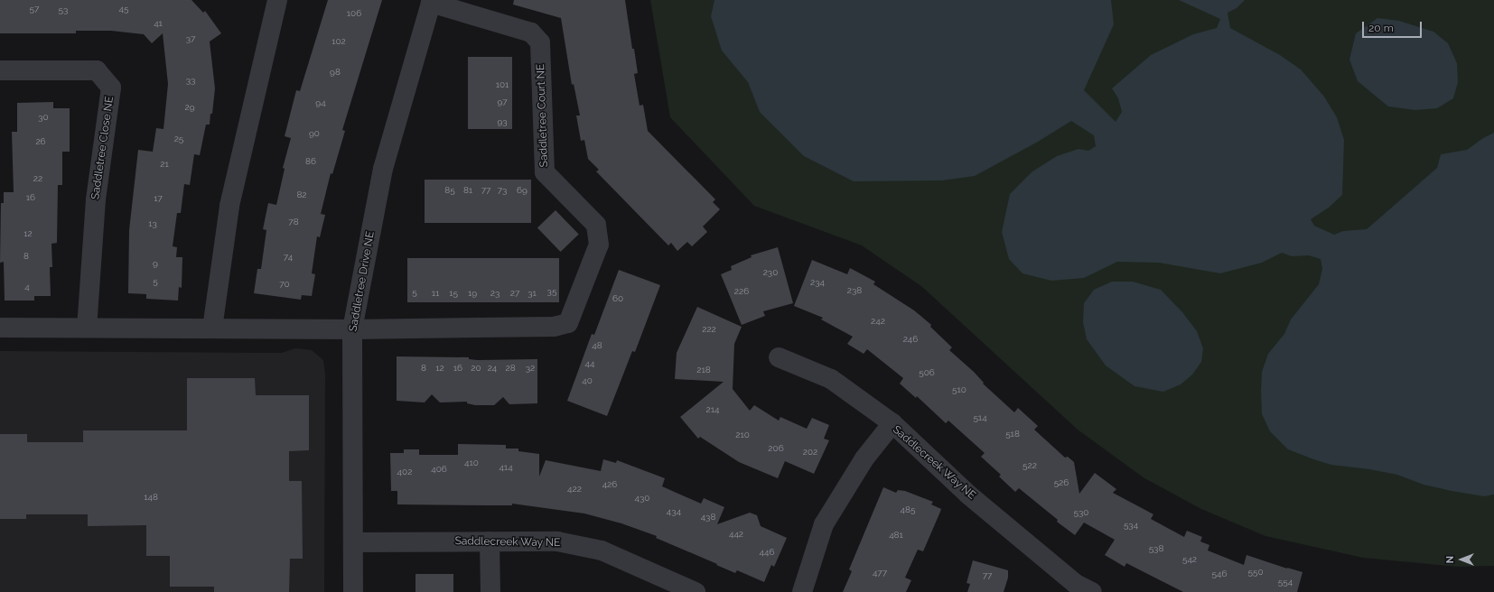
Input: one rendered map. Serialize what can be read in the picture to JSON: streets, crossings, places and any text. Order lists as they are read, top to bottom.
{
  "streets": {
    "street": [
      "Saddletree Court NE",
      "Saddletree Close NE",
      "Saddletree Drive NE",
      "Saddlecreek Way NE"
    ]
  },
  "crossings": [
    ["Saddletree Court NE", "Saddletree Drive NE"],
    ["Saddletree Drive NE", "Saddlecreek Way NE"]
  ],
  "house_numbers": [
    "57",
    "45",
    "53",
    "106",
    "41",
    "37",
    "102",
    "98",
    "33",
    "101",
    "97",
    "94",
    "29",
    "30",
    "93",
    "90",
    "25",
    "26",
    "86",
    "21",
    "22",
    "85",
    "81",
    "77",
    "73",
    "69",
    "82",
    "16",
    "17",
    "78",
    "13",
    "12",
    "8",
    "74",
    "9",
    "230",
    "5",
    "234",
    "70",
    "4",
    "238",
    "35",
    "226",
    "5",
    "11",
    "15",
    "19",
    "23",
    "27",
    "31",
    "60",
    "242",
    "222",
    "246",
    "48",
    "44",
    "8",
    "12",
    "16",
    "20",
    "24",
    "28",
    "32",
    "218",
    "506",
    "40",
    "510",
    "214",
    "514",
    "518",
    "210",
    "206",
    "202",
    "410",
    "522",
    "414",
    "406",
    "402",
    "526",
    "426",
    "422",
    "148",
    "430",
    "485",
    "434",
    "530",
    "438",
    "534",
    "442",
    "481",
    "538",
    "446",
    "542",
    "550",
    "477",
    "546",
    "77",
    "554"
  ],
  "scale_bar": "20 m",
  "north": "left"
}
